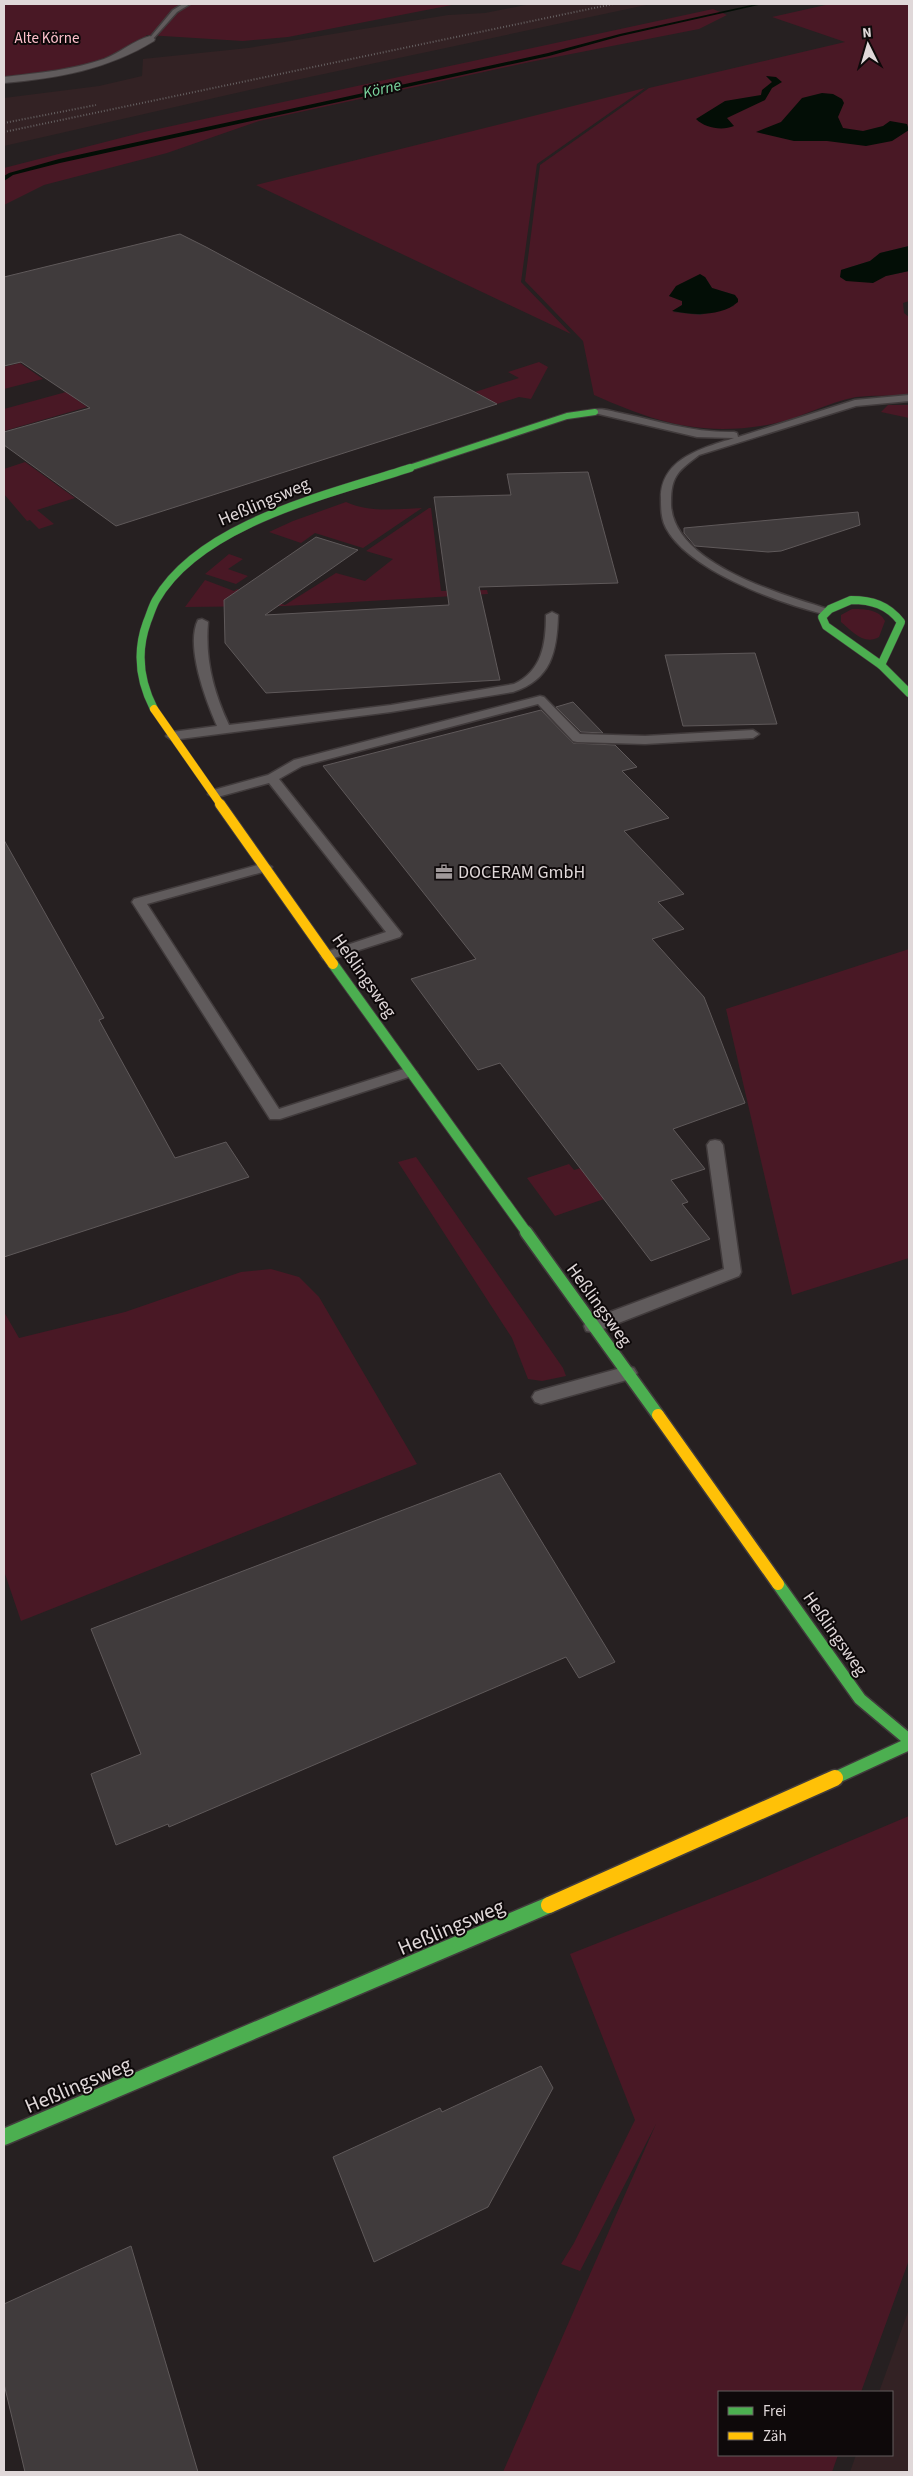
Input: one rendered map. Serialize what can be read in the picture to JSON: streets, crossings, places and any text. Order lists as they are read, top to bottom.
{
  "streets": {
    "street": ["Heßlingsweg"]
  },
  "water": ["Körne"],
  "parks": ["Alte Körne"],
  "places": {
    "office": ["DOCERAM GmbH"]
  },
  "legend": ["Frei", "Zäh"],
  "north": "top"
}
